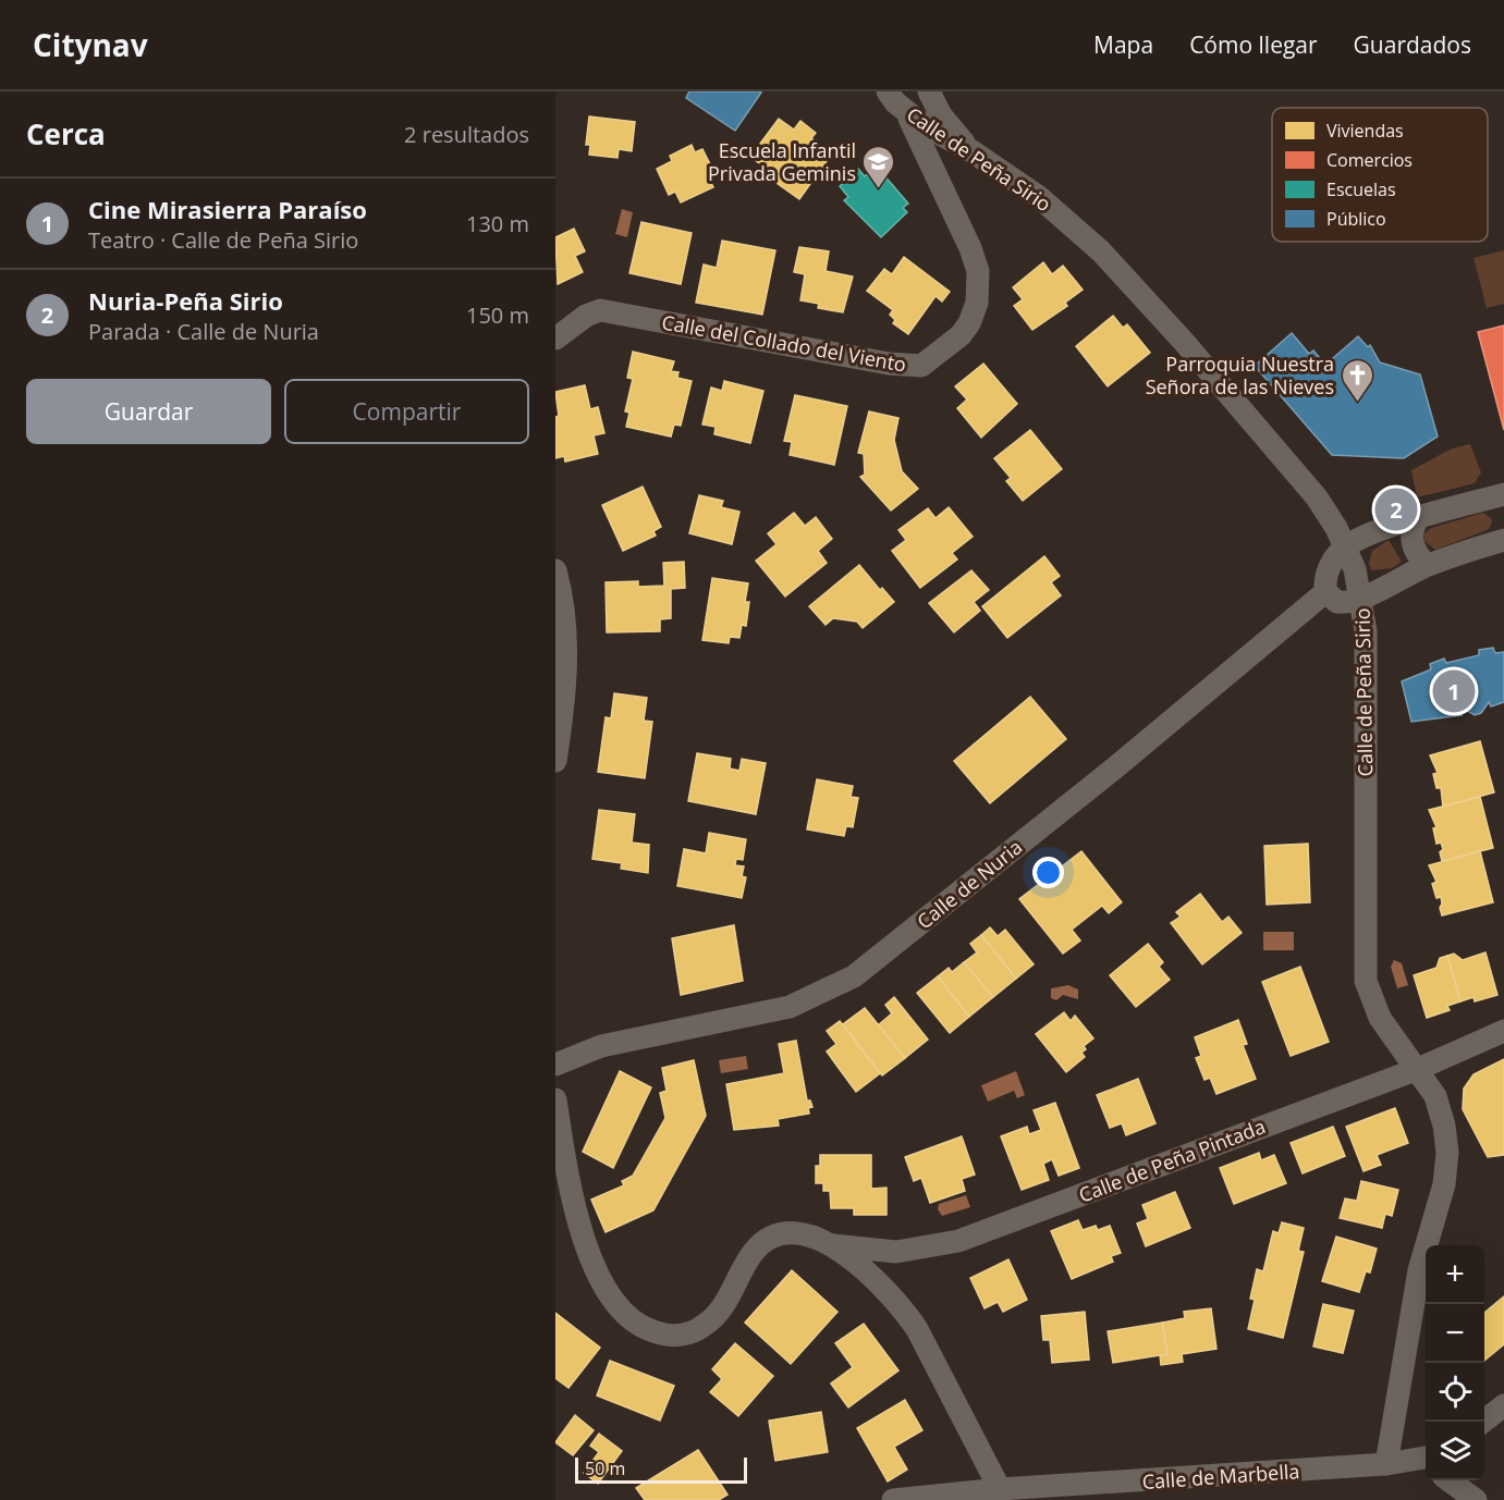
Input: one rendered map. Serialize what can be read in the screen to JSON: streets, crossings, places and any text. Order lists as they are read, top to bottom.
{
  "streets": {
    "street": [
      "Calle de Peña Sirio",
      "Calle del Collado del Viento",
      "Calle de Nuria",
      "Calle de Peña Pintada",
      "Calle de Marbella"
    ]
  },
  "crossings": [
    ["Calle de Peña Sirio", "Calle del Collado del Viento"],
    ["Calle de Peña Sirio", "Calle de Peña Pintada"],
    ["Calle de Peña Sirio", "Calle de Marbella"]
  ],
  "places": {
    "school or university": ["Escuela Infantil Privada Geminis"],
    "church": ["Parroquia Nuestra Señora de las Nieves"]
  },
  "legend": [
    "Viviendas",
    "Comercios",
    "Escuelas",
    "Público"
  ],
  "scale_bar": "50 m",
  "page": {
    "header": "Citynav",
    "nav": ["Mapa", "Cómo llegar", "Guardados"],
    "heading": ["Cerca", "2 resultados"],
    "list": [
      {
        "mark": "1",
        "name": "Cine Mirasierra Paraíso",
        "note": "Teatro · Calle de Peña Sirio",
        "value": "130 m"
      },
      {
        "mark": "2",
        "name": "Nuria-Peña Sirio",
        "note": "Parada · Calle de Nuria",
        "value": "150 m"
      }
    ],
    "buttons": ["Guardar", "Compartir"],
    "pins": ["2", "1"],
    "map_buttons": ["+", "−"],
    "scale": "50 m"
  }
}
